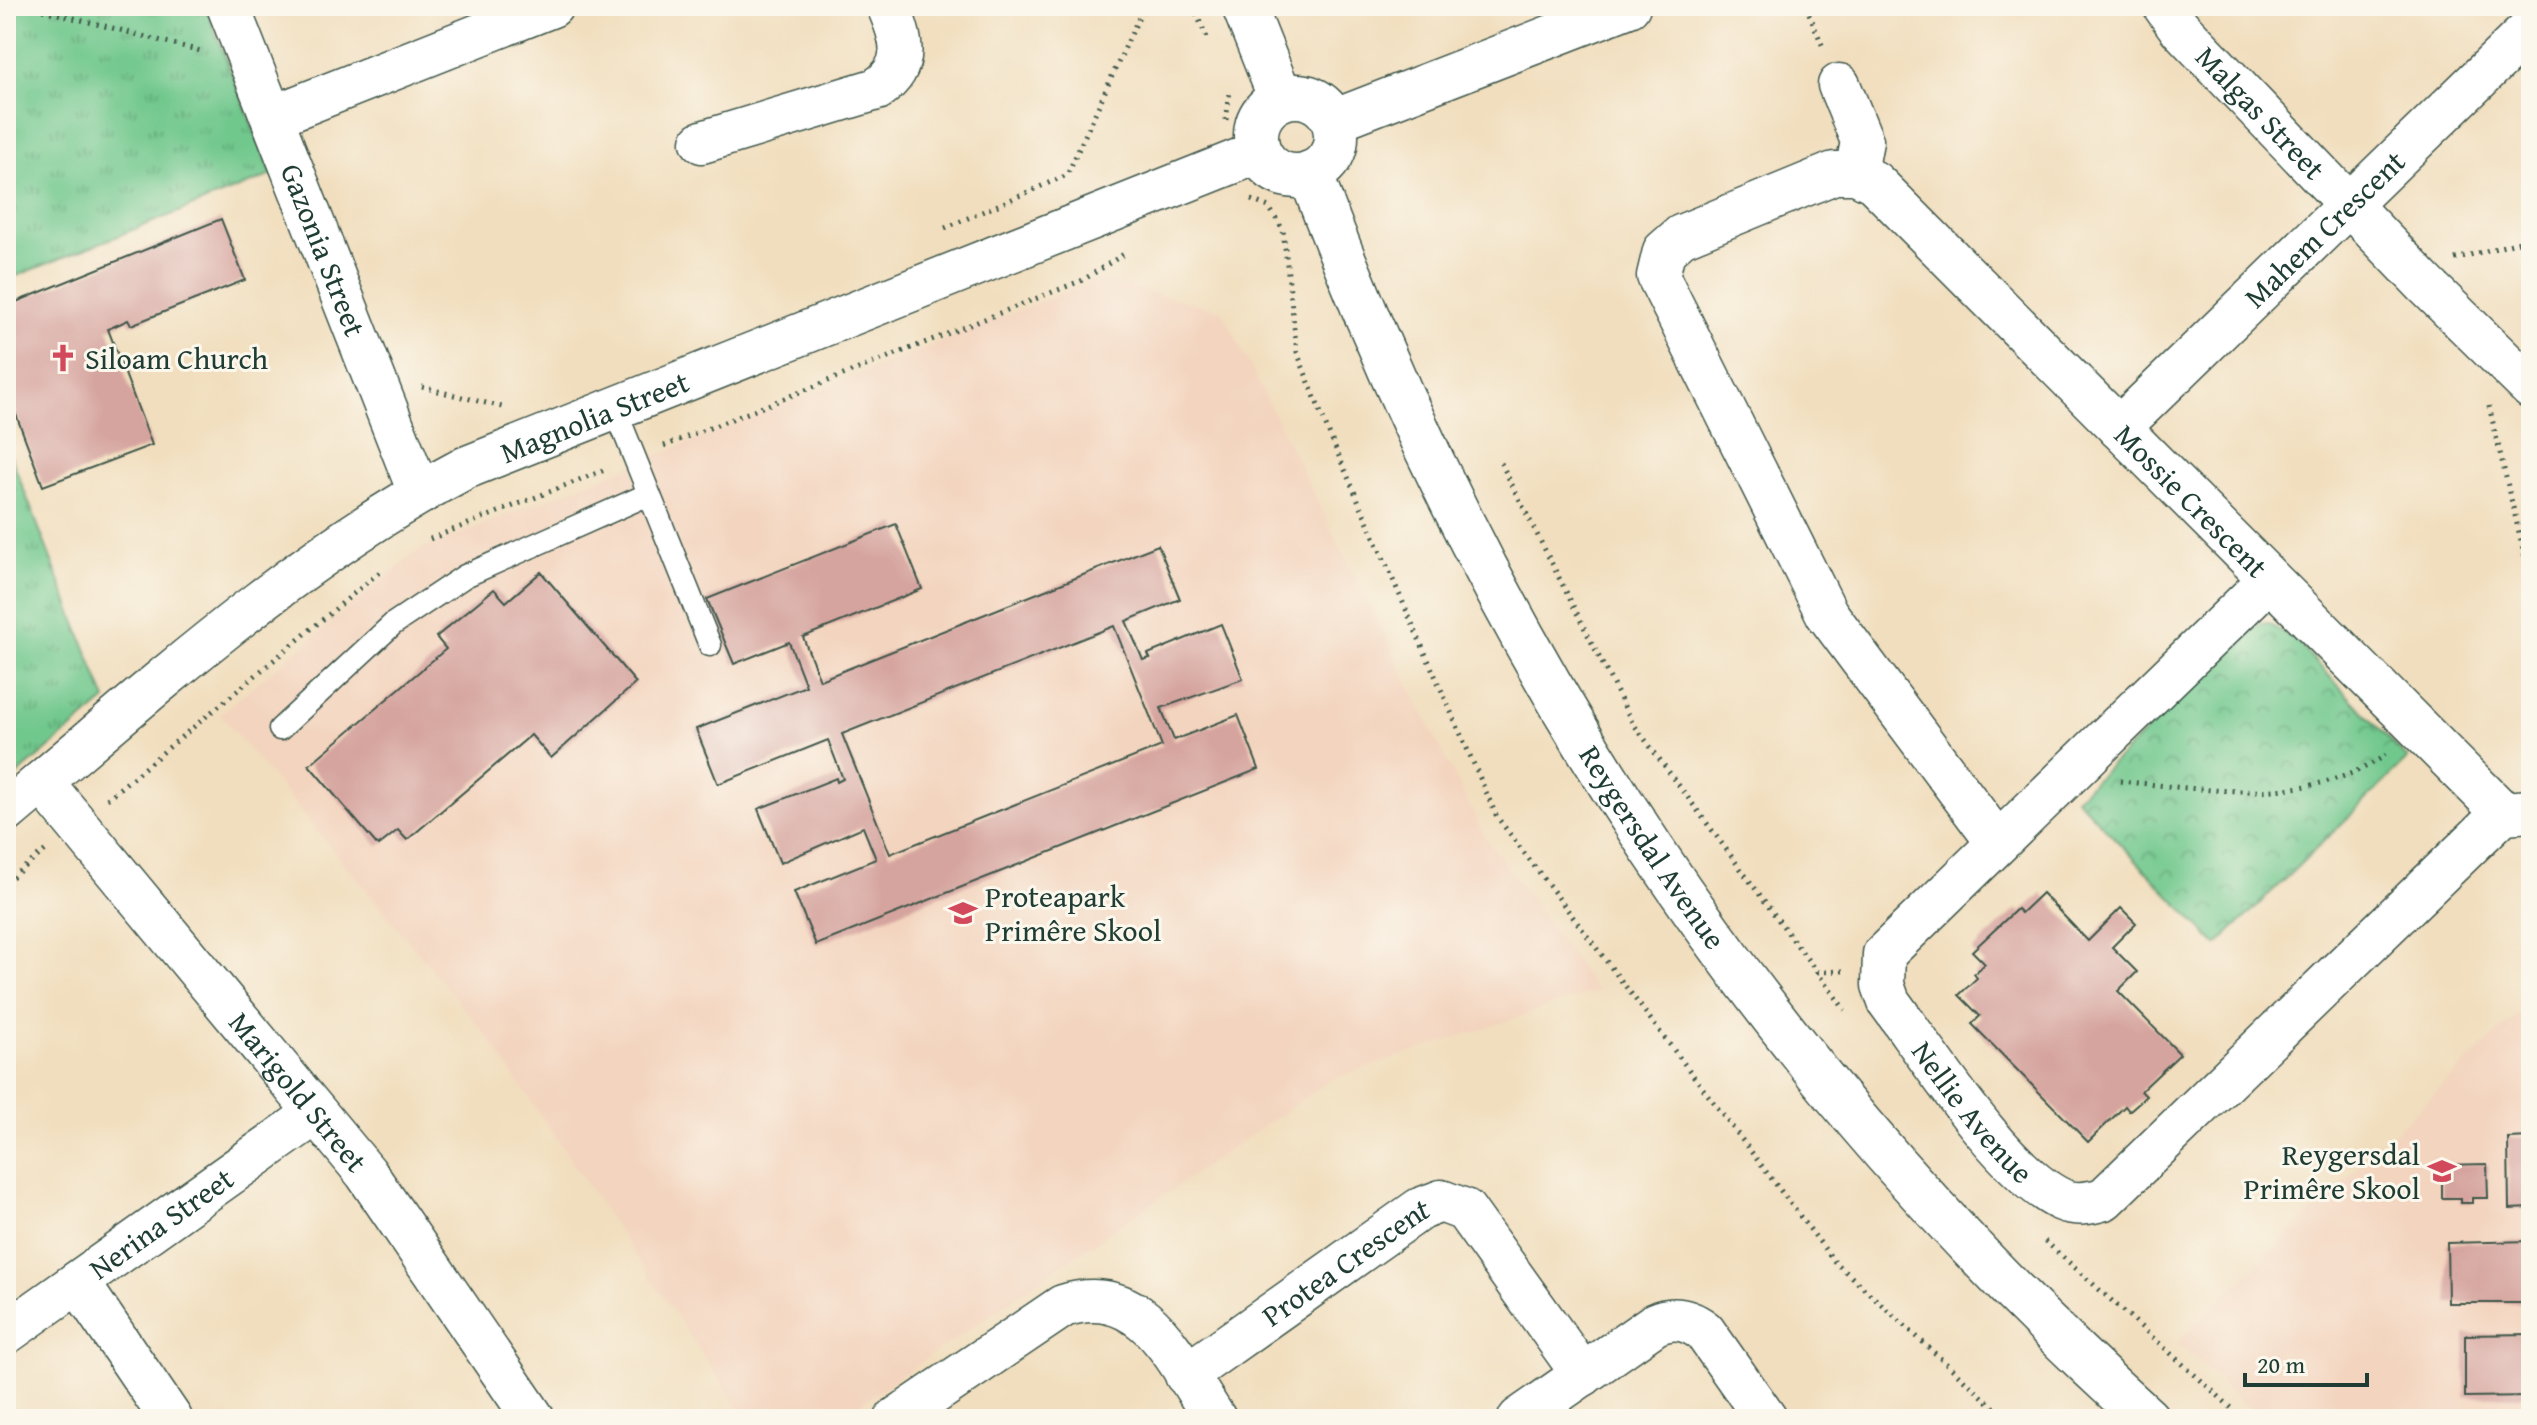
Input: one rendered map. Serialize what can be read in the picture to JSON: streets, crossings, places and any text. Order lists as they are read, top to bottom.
{
  "streets": {
    "main road": ["Reygersdal Avenue"],
    "street": [
      "Malgas Street",
      "Mahem Crescent",
      "Gazonia Street",
      "Magnolia Street",
      "Mossie Crescent",
      "Marigold Street",
      "Nellie Avenue",
      "Nerina Street",
      "Protea Crescent"
    ]
  },
  "crossings": [
    ["Malgas Street", "Mahem Crescent"],
    ["Mahem Crescent", "Mossie Crescent"],
    ["Gazonia Street", "Magnolia Street"],
    ["Magnolia Street", "Reygersdal Avenue"],
    ["Magnolia Street", "Marigold Street"],
    ["Mossie Crescent", "Nellie Avenue"],
    ["Marigold Street", "Nerina Street"]
  ],
  "places": {
    "church": ["Siloam Church"],
    "school or university": ["Proteapark Primêre Skool", "Reygersdal Primêre Skool"]
  },
  "scale_bar": "20 m"
}
